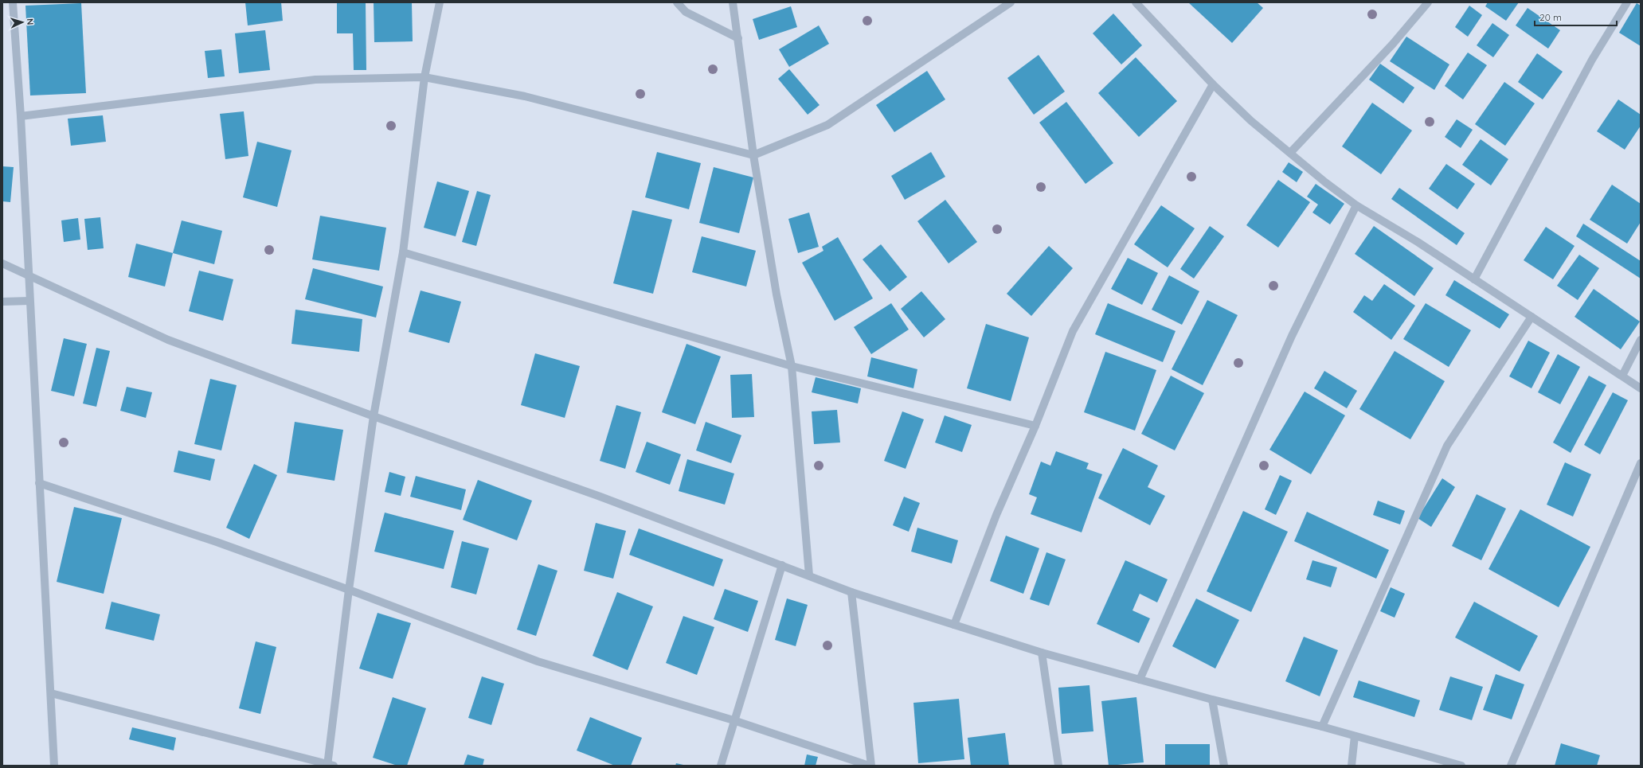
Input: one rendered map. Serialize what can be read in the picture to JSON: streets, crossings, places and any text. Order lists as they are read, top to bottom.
{
  "scale_bar": "20 m",
  "north": "right"
}
